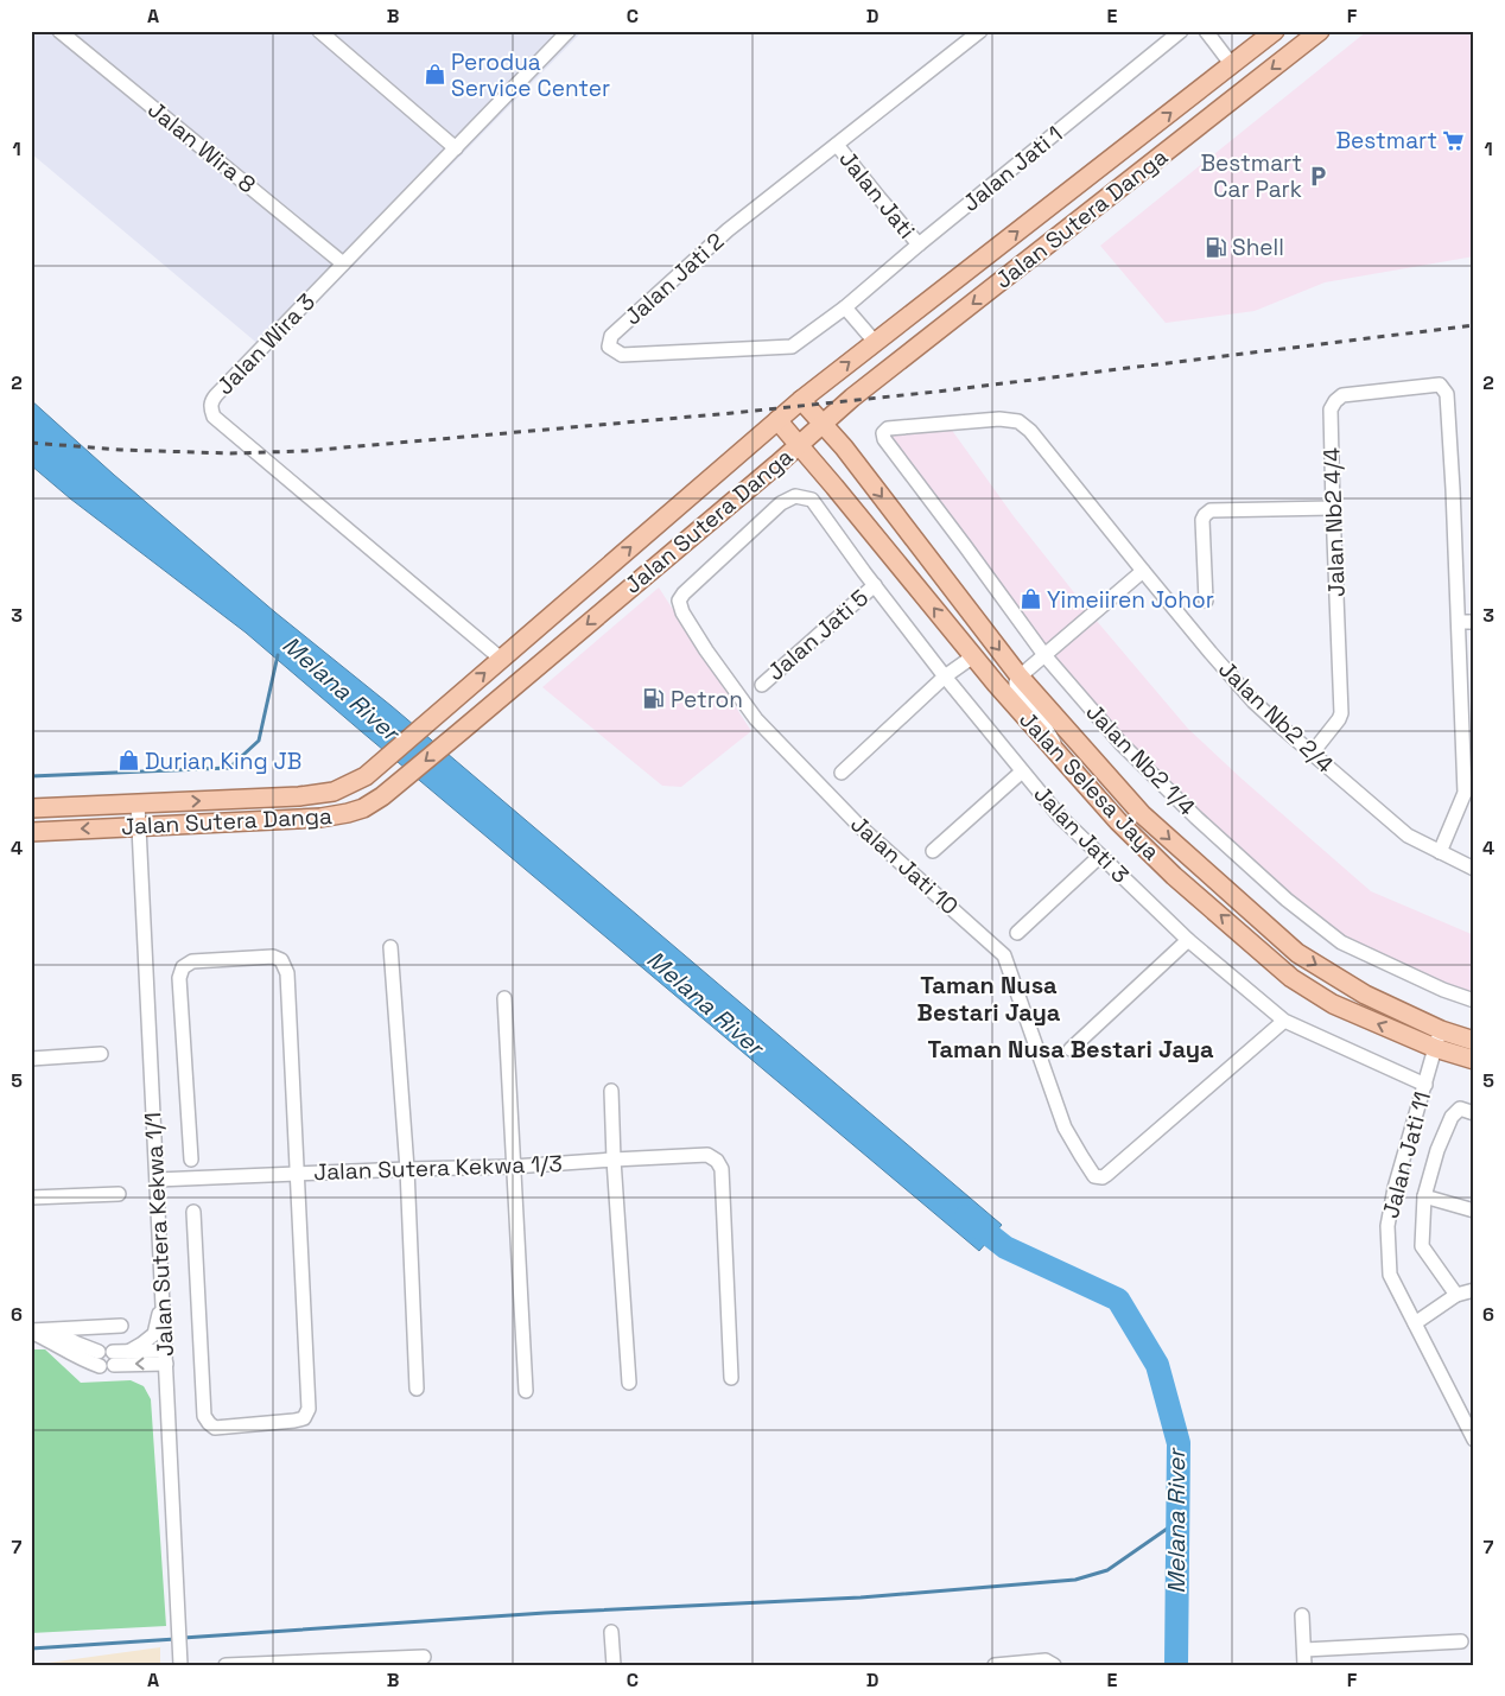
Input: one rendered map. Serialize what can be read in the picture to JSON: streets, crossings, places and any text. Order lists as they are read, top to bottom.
{
  "streets": {
    "main road": ["Jalan Sutera Danga", "Jalan Selesa Jaya"],
    "street": [
      "Jalan Wira 8",
      "Jalan Jati 1",
      "Jalan Jati",
      "Jalan Jati 2",
      "Jalan Wira 3",
      "Jalan Nb2 4/4",
      "Jalan Jati 5",
      "Jalan Nb2 2/4",
      "Jalan Nb2 1/4",
      "Jalan Jati 3",
      "Jalan Jati 10",
      "Jalan Jati 11",
      "Jalan Sutera Kekwa 1/3",
      "Jalan Sutera Kekwa 1/1"
    ]
  },
  "crossings": [
    ["Jalan Wira 8", "Jalan Wira 3"],
    ["Jalan Jati 1", "Jalan Jati"],
    ["Jalan Jati 1", "Jalan Jati 2"],
    ["Jalan Jati", "Jalan Jati 2"],
    ["Jalan Sutera Danga", "Jalan Wira 3"],
    ["Jalan Sutera Danga", "Jalan Selesa Jaya"],
    ["Jalan Sutera Danga", "Jalan Sutera Kekwa 1/1"],
    ["Jalan Nb2 4/4", "Jalan Nb2 2/4"],
    ["Jalan Jati 5", "Jalan Jati 3"],
    ["Jalan Nb2 2/4", "Jalan Nb2 1/4"],
    ["Jalan Selesa Jaya", "Jalan Jati 11"],
    ["Jalan Jati 3", "Jalan Jati 10"],
    ["Jalan Jati 3", "Jalan Jati 11"],
    ["Jalan Sutera Kekwa 1/3", "Jalan Sutera Kekwa 1/1"]
  ],
  "districts": ["Taman Nusa Bestari Jaya", "Taman Nusa Bestari Jaya"],
  "water": ["Melana River"],
  "places": {
    "shop": ["Perodua Service Center", "Yimeiiren Johor", "Durian King JB"],
    "supermarket": ["Bestmart"],
    "parking": ["Bestmart Car Park"],
    "fuel station": ["Shell", "Petron"]
  },
  "grid": {
    "columns": [
      "A",
      "B",
      "C",
      "D",
      "E",
      "F"
    ],
    "rows": [
      "1",
      "2",
      "3",
      "4",
      "5",
      "6",
      "7"
    ]
  }
}
